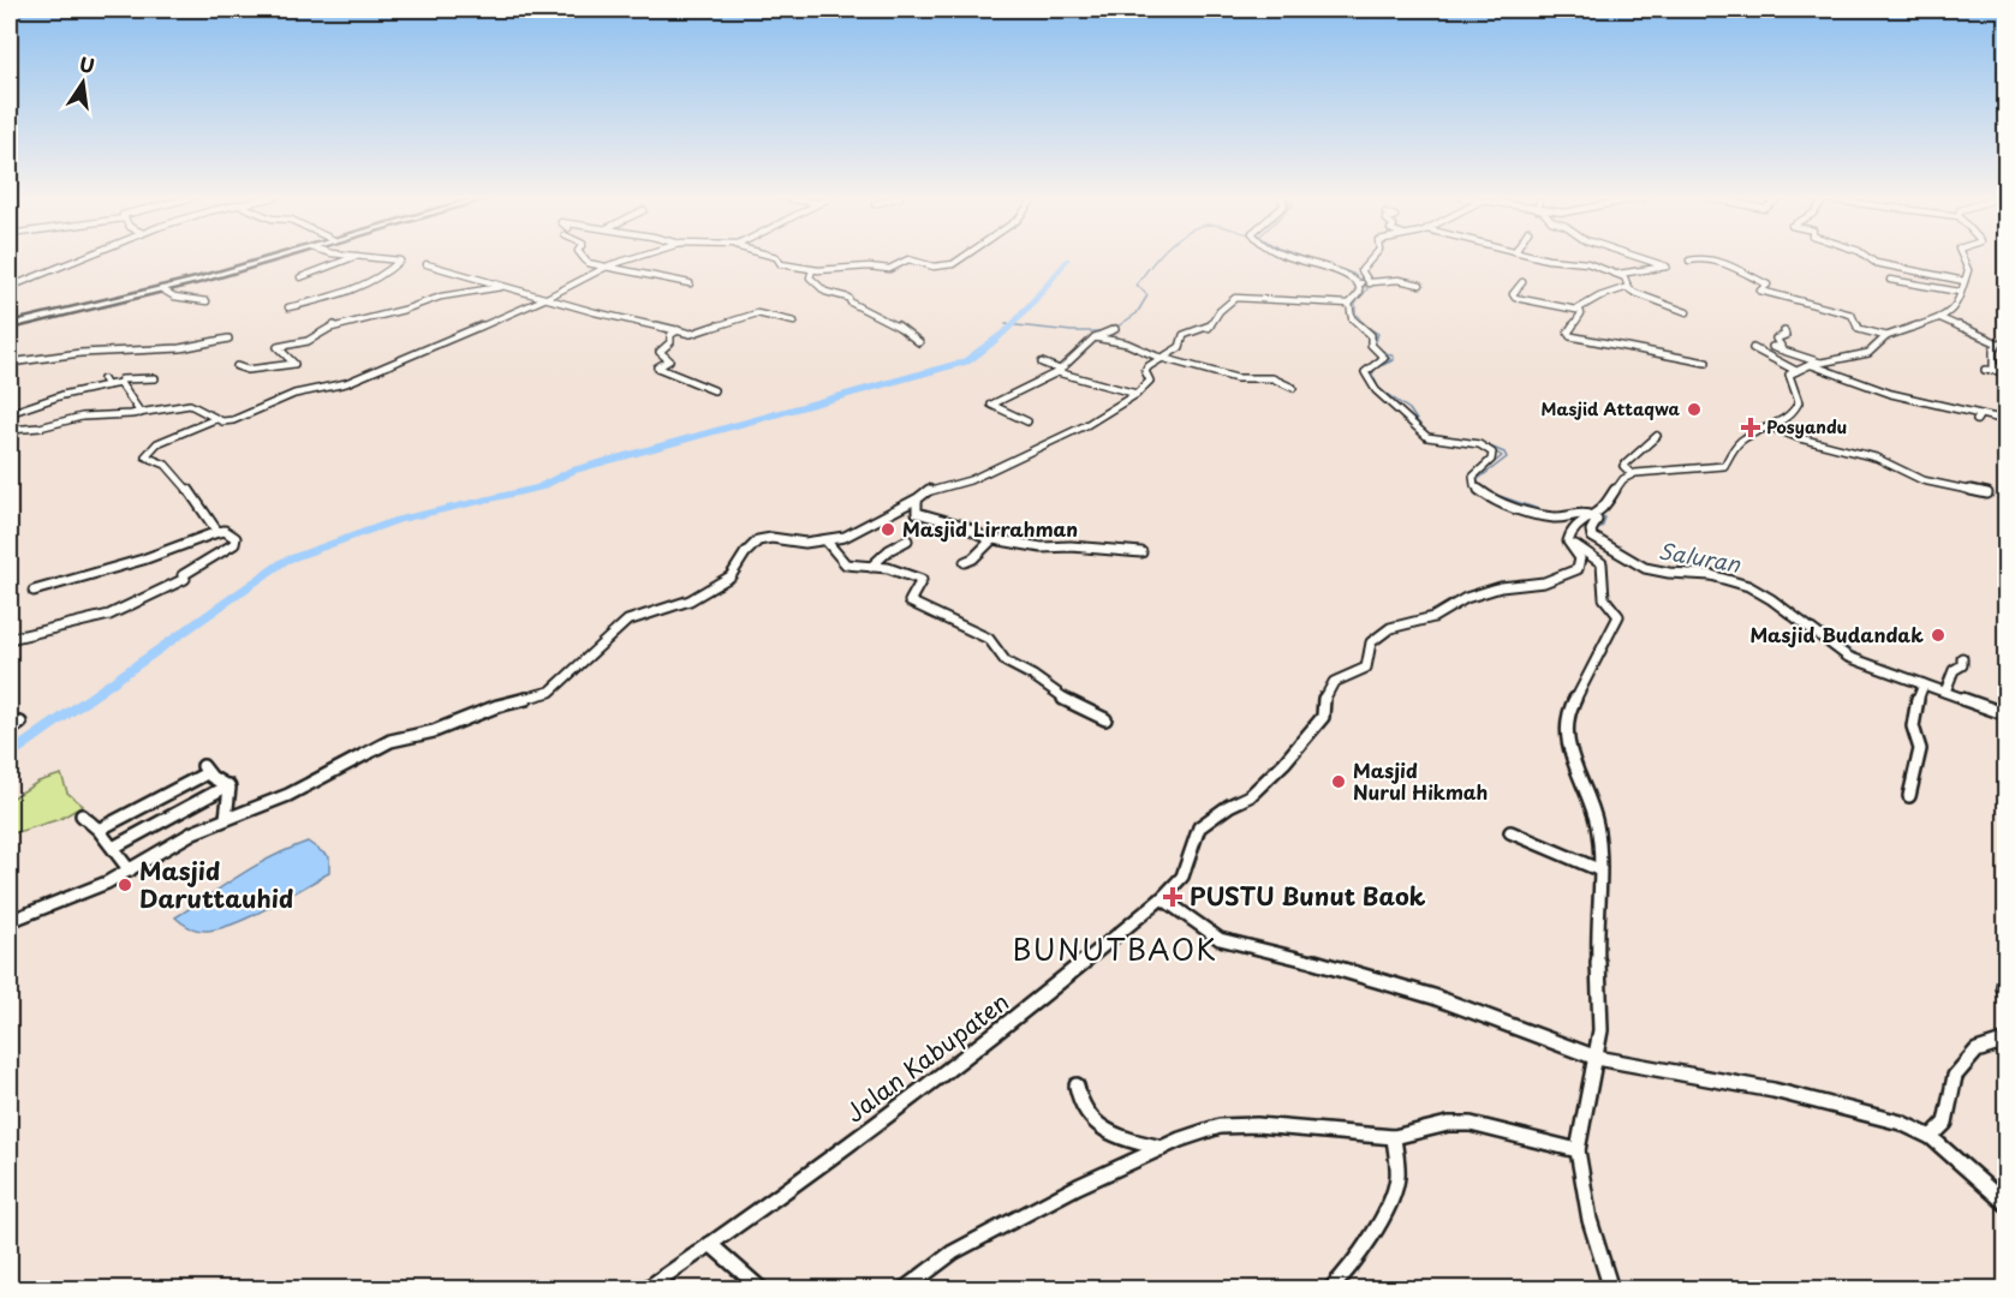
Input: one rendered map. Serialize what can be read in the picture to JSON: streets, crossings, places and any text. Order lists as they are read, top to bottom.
{
  "streets": {
    "street": ["Jalan Kabupaten"]
  },
  "districts": ["BUNUTBAOK"],
  "water": ["Saluran"],
  "places": {
    "other": [
      "Masjid Attaqwa",
      "Masjid Lirrahman",
      "Masjid Budandak",
      "Masjid Nurul Hikmah",
      "Masjid Daruttauhid"
    ],
    "health": ["Posyandu", "PUSTU Bunut Baok"]
  },
  "north": "top"
}
